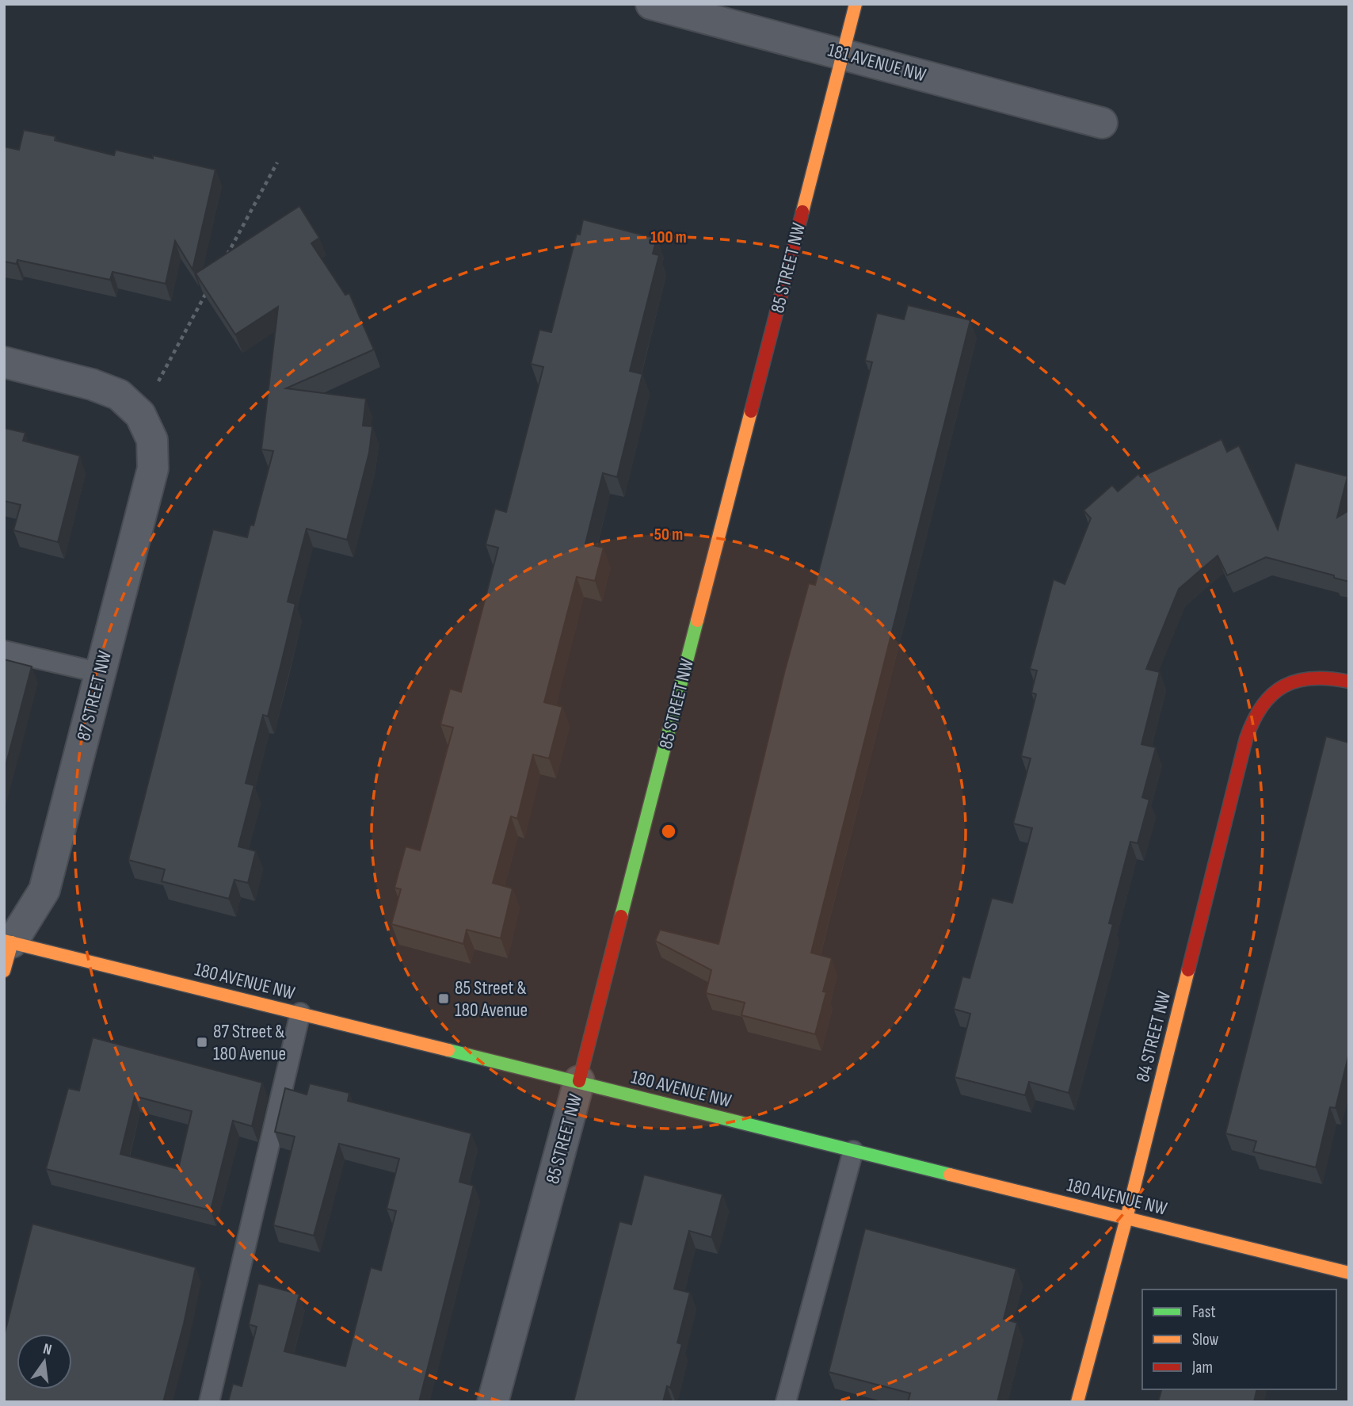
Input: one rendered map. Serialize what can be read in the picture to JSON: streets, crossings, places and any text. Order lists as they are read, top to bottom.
{
  "streets": {
    "street": [
      "181 AVENUE NW",
      "85 STREET NW",
      "87 STREET NW",
      "180 AVENUE NW",
      "84 STREET NW"
    ]
  },
  "crossings": [
    ["181 AVENUE NW", "85 STREET NW"],
    ["85 STREET NW", "180 AVENUE NW"],
    ["87 STREET NW", "180 AVENUE NW"],
    ["180 AVENUE NW", "84 STREET NW"]
  ],
  "places": {
    "transit": ["85 Street & 180 Avenue", "87 Street & 180 Avenue"]
  },
  "legend": ["Fast", "Slow", "Jam"],
  "north": "top",
  "rings": ["100 m", "50 m"]
}
